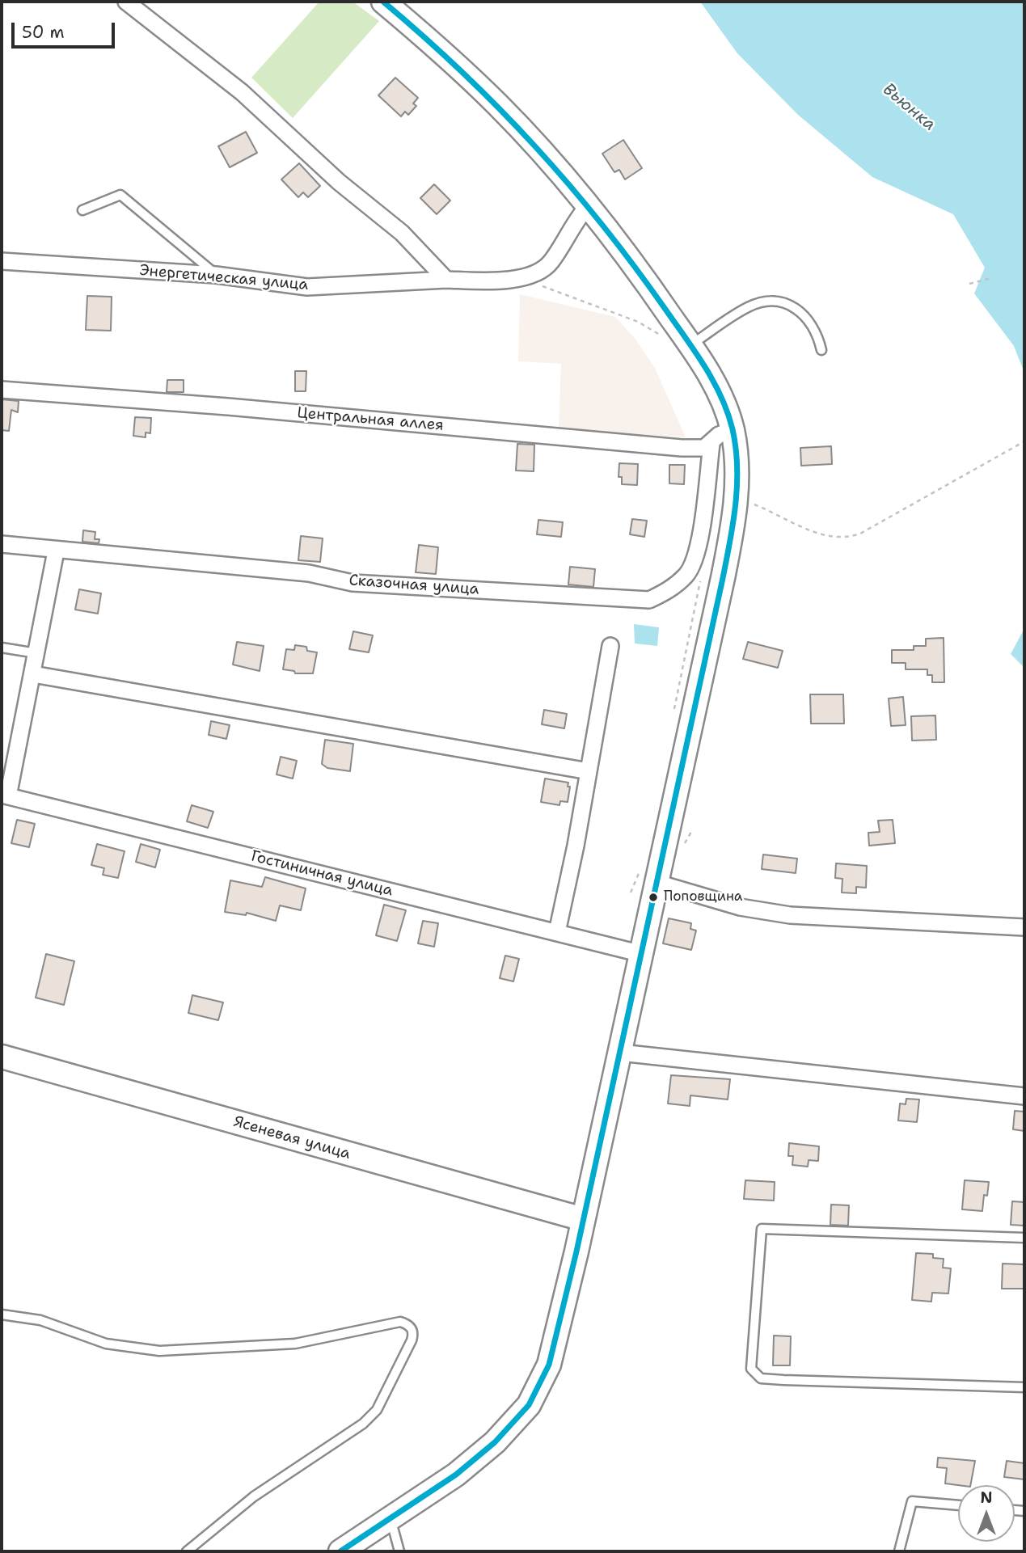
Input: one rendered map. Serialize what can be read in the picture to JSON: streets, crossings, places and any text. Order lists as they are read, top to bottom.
{
  "streets": {
    "main road": ["Ясеневая улица"],
    "street": [
      "Энергетическая улица",
      "Центральная аллея",
      "Сказочная улица",
      "Гостиничная улица"
    ]
  },
  "crossings": [
    ["Центральная аллея", "Сказочная улица"]
  ],
  "water": ["Вьюнка"],
  "places": ["Поповщина"],
  "scale_bar": "50 m",
  "north": "top"
}
